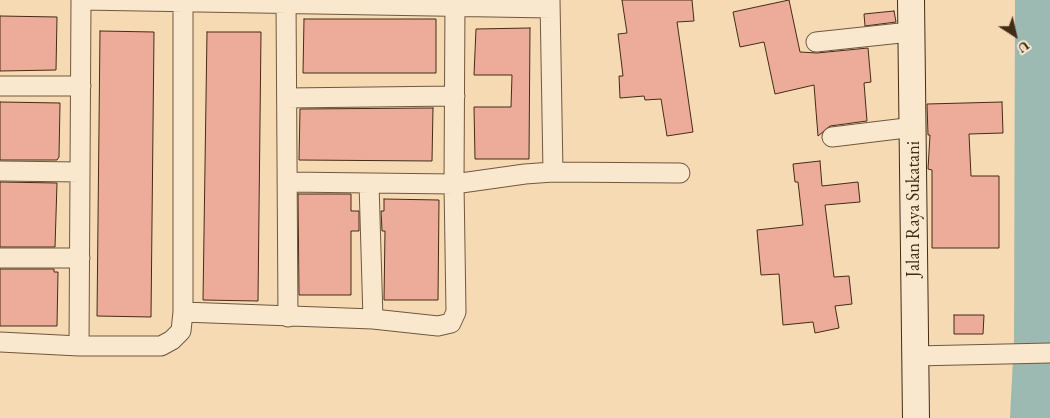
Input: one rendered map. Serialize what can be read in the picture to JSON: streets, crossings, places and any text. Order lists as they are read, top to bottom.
{
  "streets": {
    "main road": ["Jalan Raya Sukatani"]
  },
  "north": "bottom right"
}
